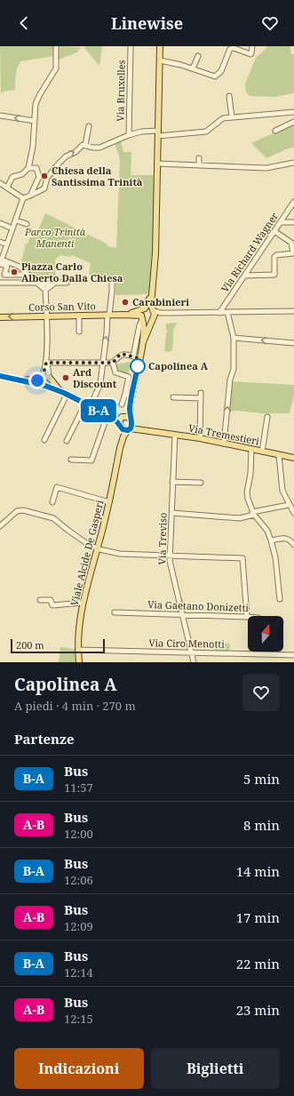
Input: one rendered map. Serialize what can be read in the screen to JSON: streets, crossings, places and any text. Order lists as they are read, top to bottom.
{
  "streets": {
    "main road": ["Corso San Vito", "Via Tremestieri", "Viale Alcide De Gasperi"],
    "street": [
      "Via Bruxelles",
      "Via Richard Wagner",
      "Via Treviso",
      "Via Gaetano Donizetti",
      "Via Ciro Menotti"
    ]
  },
  "crossings": [
    ["Via Tremestieri", "Via Treviso"],
    ["Via Treviso", "Via Gaetano Donizetti"],
    ["Via Treviso", "Via Ciro Menotti"],
    ["Viale Alcide De Gasperi", "Via Ciro Menotti"]
  ],
  "one_way": ["Corso San Vito"],
  "parks": ["Parco Trinità Manenti"],
  "places": [
    "Chiesa della Santissima Trinità",
    "Piazza Carlo Alberto Dalla Chiesa",
    "Carabinieri",
    "Capolinea A",
    "Ard Discount"
  ],
  "lines": ["bus line B-A"],
  "scale_bar": "200 m",
  "north": "top",
  "page": {
    "header": "Linewise",
    "on_map": "B-A",
    "scale": "200 m",
    "heading": [
      ["Capolinea A", "A piedi · 4 min · 270 m"],
      "Partenze"
    ],
    "list": [
      {
        "mark": "B-A",
        "name": "Bus",
        "note": "11:57",
        "value": "5 min"
      },
      {
        "mark": "A-B",
        "name": "Bus",
        "note": "12:00",
        "value": "8 min"
      },
      {
        "mark": "B-A",
        "name": "Bus",
        "note": "12:06",
        "value": "14 min"
      },
      {
        "mark": "A-B",
        "name": "Bus",
        "note": "12:09",
        "value": "17 min"
      },
      {
        "mark": "B-A",
        "name": "Bus",
        "note": "12:14",
        "value": "22 min"
      },
      {
        "mark": "A-B",
        "name": "Bus",
        "note": "12:15",
        "value": "23 min"
      }
    ],
    "buttons": ["Indicazioni", "Biglietti"]
  }
}
